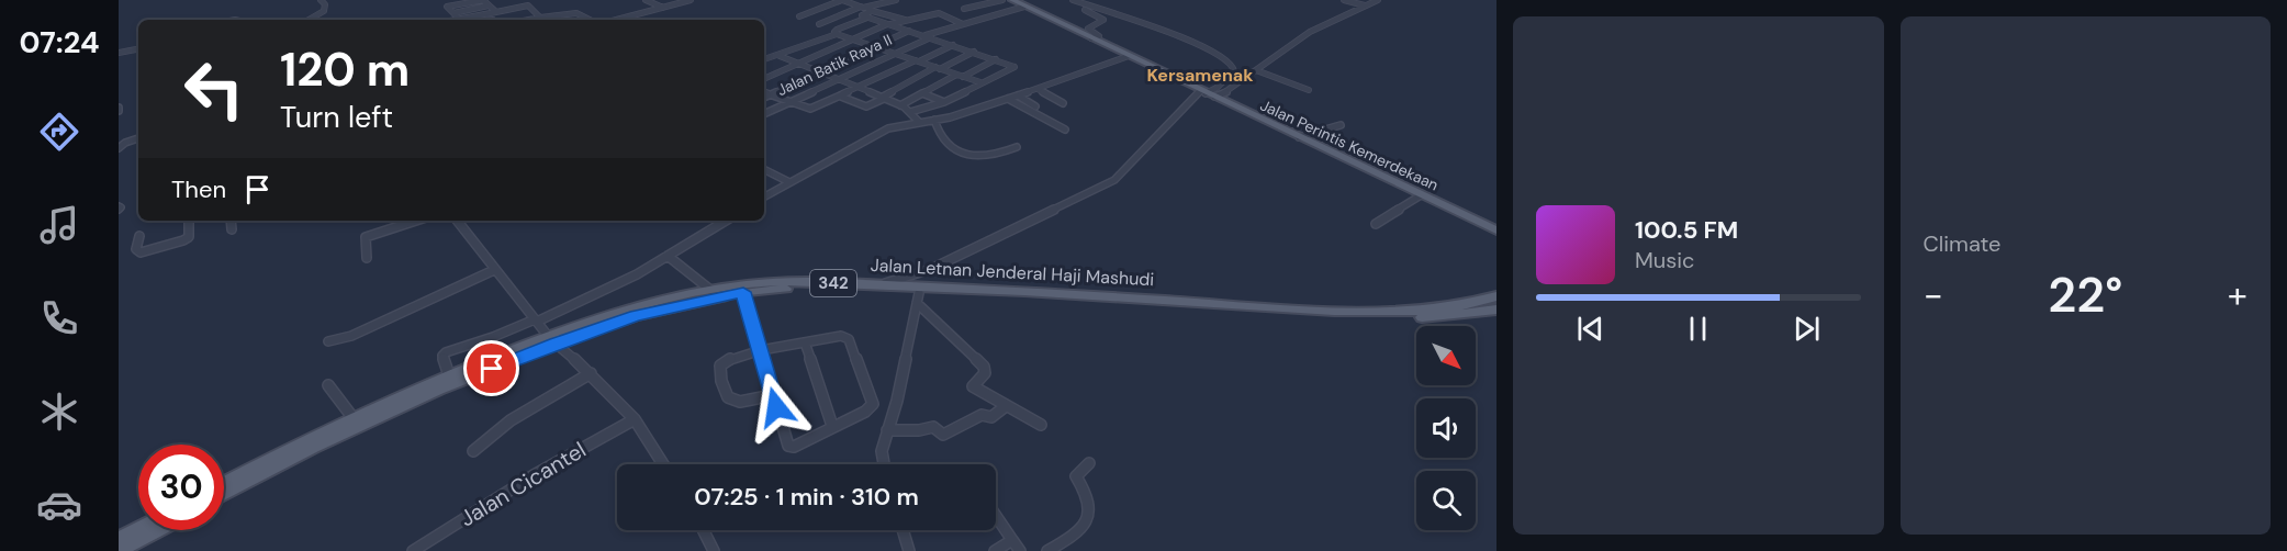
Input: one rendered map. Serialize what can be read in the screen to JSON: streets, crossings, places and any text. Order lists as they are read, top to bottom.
{
  "streets": {
    "main road": ["Jalan Perintis Kemerdekaan", "Jalan Letnan Jenderal Haji Mashudi", "342"],
    "street": ["Jalan Batik Raya II", "Jalan Cicantel"]
  },
  "districts": ["Kersamenak"],
  "north": "bottom right",
  "page": {
    "tabs": "07:24",
    "tile": "Climate",
    "turn": ["120 m", "Turn left"],
    "then": "Then",
    "song": ["100.5 FM", "Music"],
    "heat": ["−", "22°", "+"],
    "limit": "30",
    "trip": "07:25 · 1 min · 310 m"
  }
}
